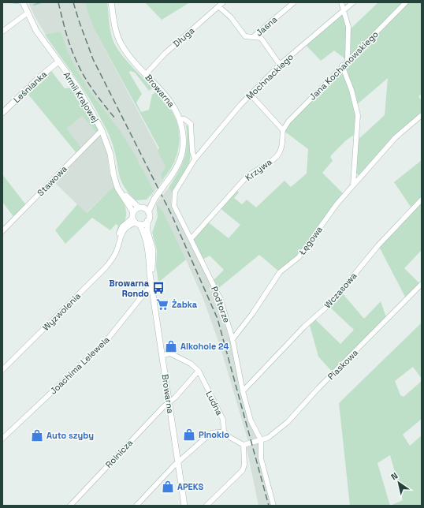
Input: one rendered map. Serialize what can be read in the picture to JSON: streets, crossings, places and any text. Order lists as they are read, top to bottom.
{
  "streets": {
    "street": [
      "Jasna",
      "Długa",
      "Jana Kochanowskiego",
      "Mochnackiego",
      "Leśnianka",
      "Browarna",
      "Armii Krajowej",
      "Krzywa",
      "Stawowa",
      "Łęgowa",
      "Wczasowa",
      "Podtorze",
      "Wyzwolenia",
      "Piaskowa",
      "Joachima Lelewela",
      "Ludna",
      "Rolnicza"
    ]
  },
  "crossings": [
    ["Długa", "Browarna"],
    ["Jana Kochanowskiego", "Krzywa"],
    ["Mochnackiego", "Podtorze"],
    ["Leśnianka", "Armii Krajowej"],
    ["Browarna", "Armii Krajowej"],
    ["Browarna", "Wyzwolenia"],
    ["Browarna", "Joachima Lelewela"],
    ["Browarna", "Ludna"],
    ["Browarna", "Rolnicza"],
    ["Armii Krajowej", "Stawowa"],
    ["Armii Krajowej", "Wyzwolenia"],
    ["Krzywa", "Podtorze"],
    ["Łęgowa", "Podtorze"],
    ["Wczasowa", "Podtorze"],
    ["Podtorze", "Piaskowa"]
  ],
  "places": {
    "bus stop": ["Browarna Rondo"],
    "supermarket": ["Żabka"],
    "shop": [
      "Alkohole 24",
      "Pinokio",
      "Auto szyby",
      "APEKS"
    ]
  },
  "north": "top left"
}
